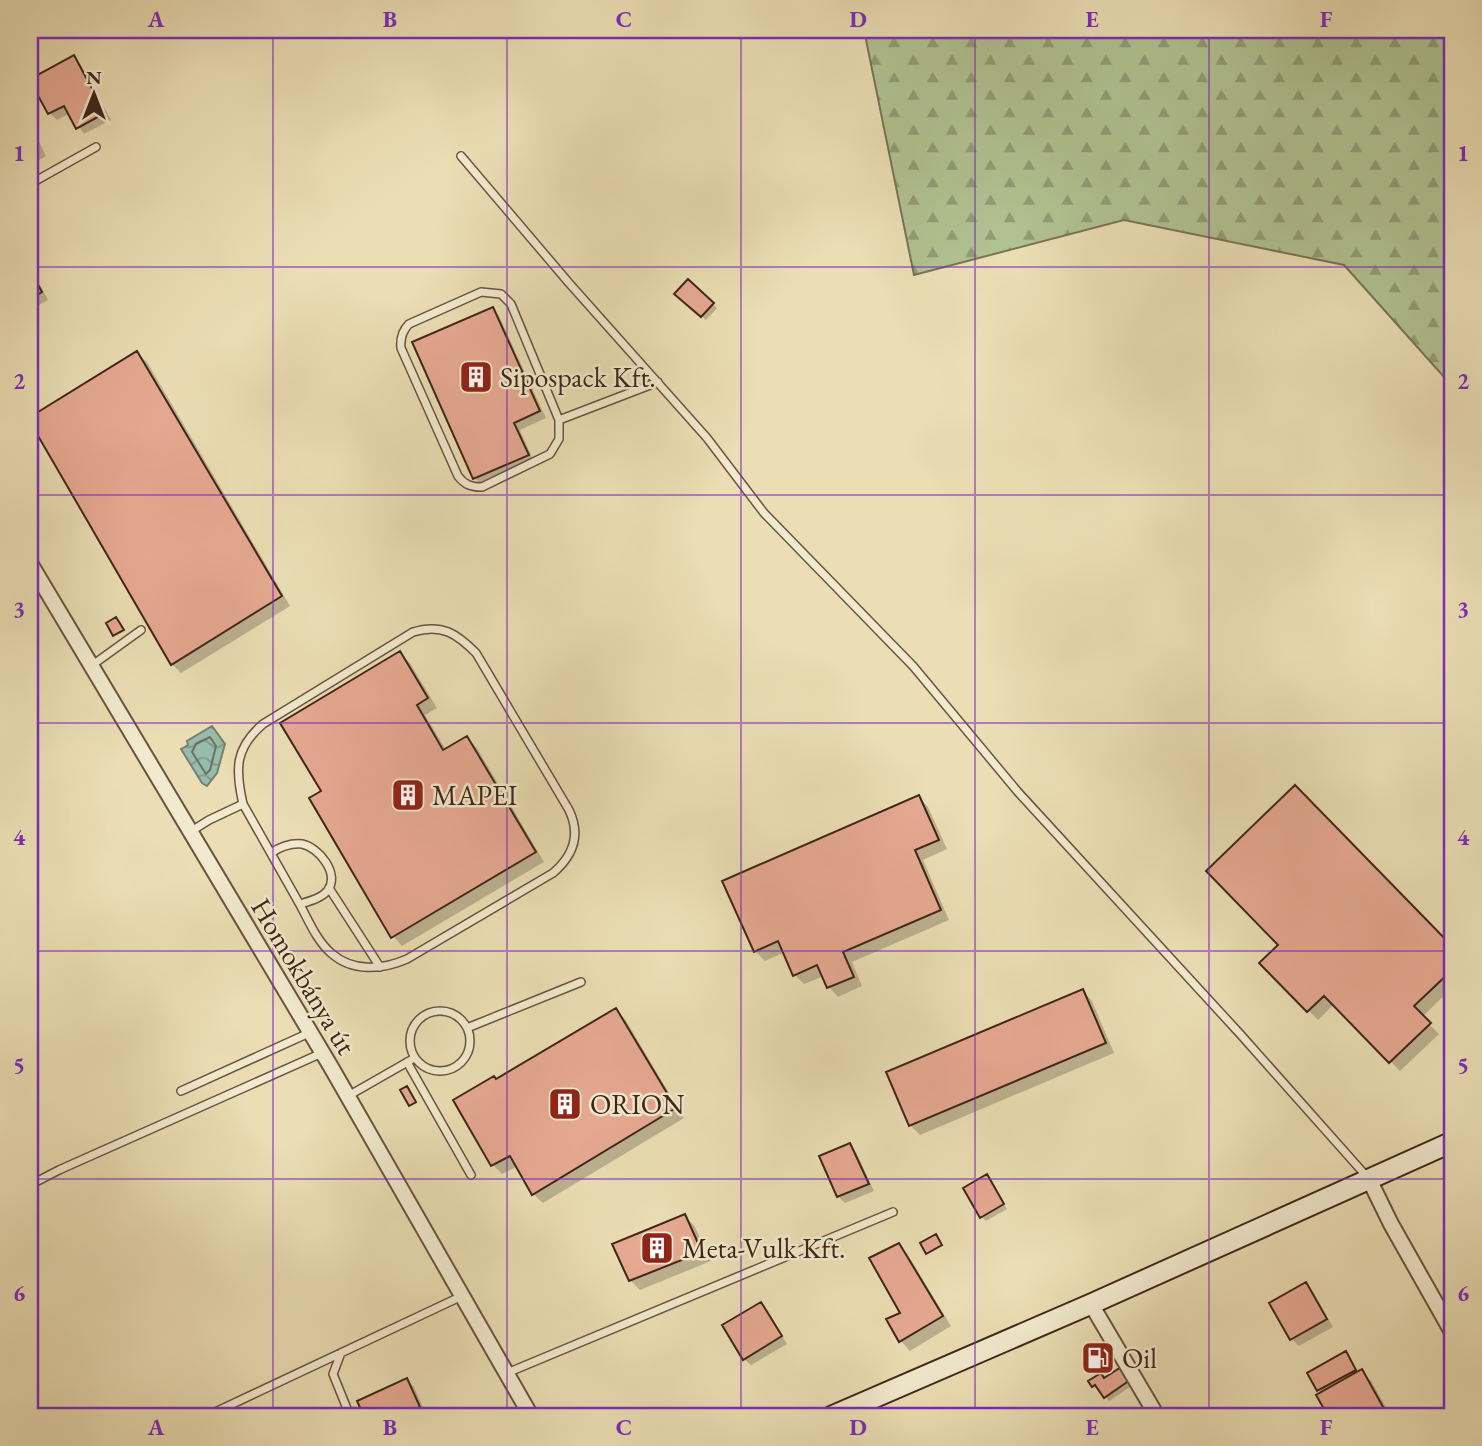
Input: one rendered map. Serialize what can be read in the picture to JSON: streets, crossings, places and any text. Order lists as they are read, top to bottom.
{
  "streets": {
    "street": ["Homokbánya út"]
  },
  "places": {
    "building": [
      "Sipospack Kft.",
      "MAPEI",
      "ORION",
      "Meta-Vulk Kft."
    ],
    "fuel station": ["Oil"]
  },
  "north": "top",
  "grid": {
    "columns": [
      "A",
      "B",
      "C",
      "D",
      "E",
      "F"
    ],
    "rows": [
      "1",
      "2",
      "3",
      "4",
      "5",
      "6"
    ]
  }
}
